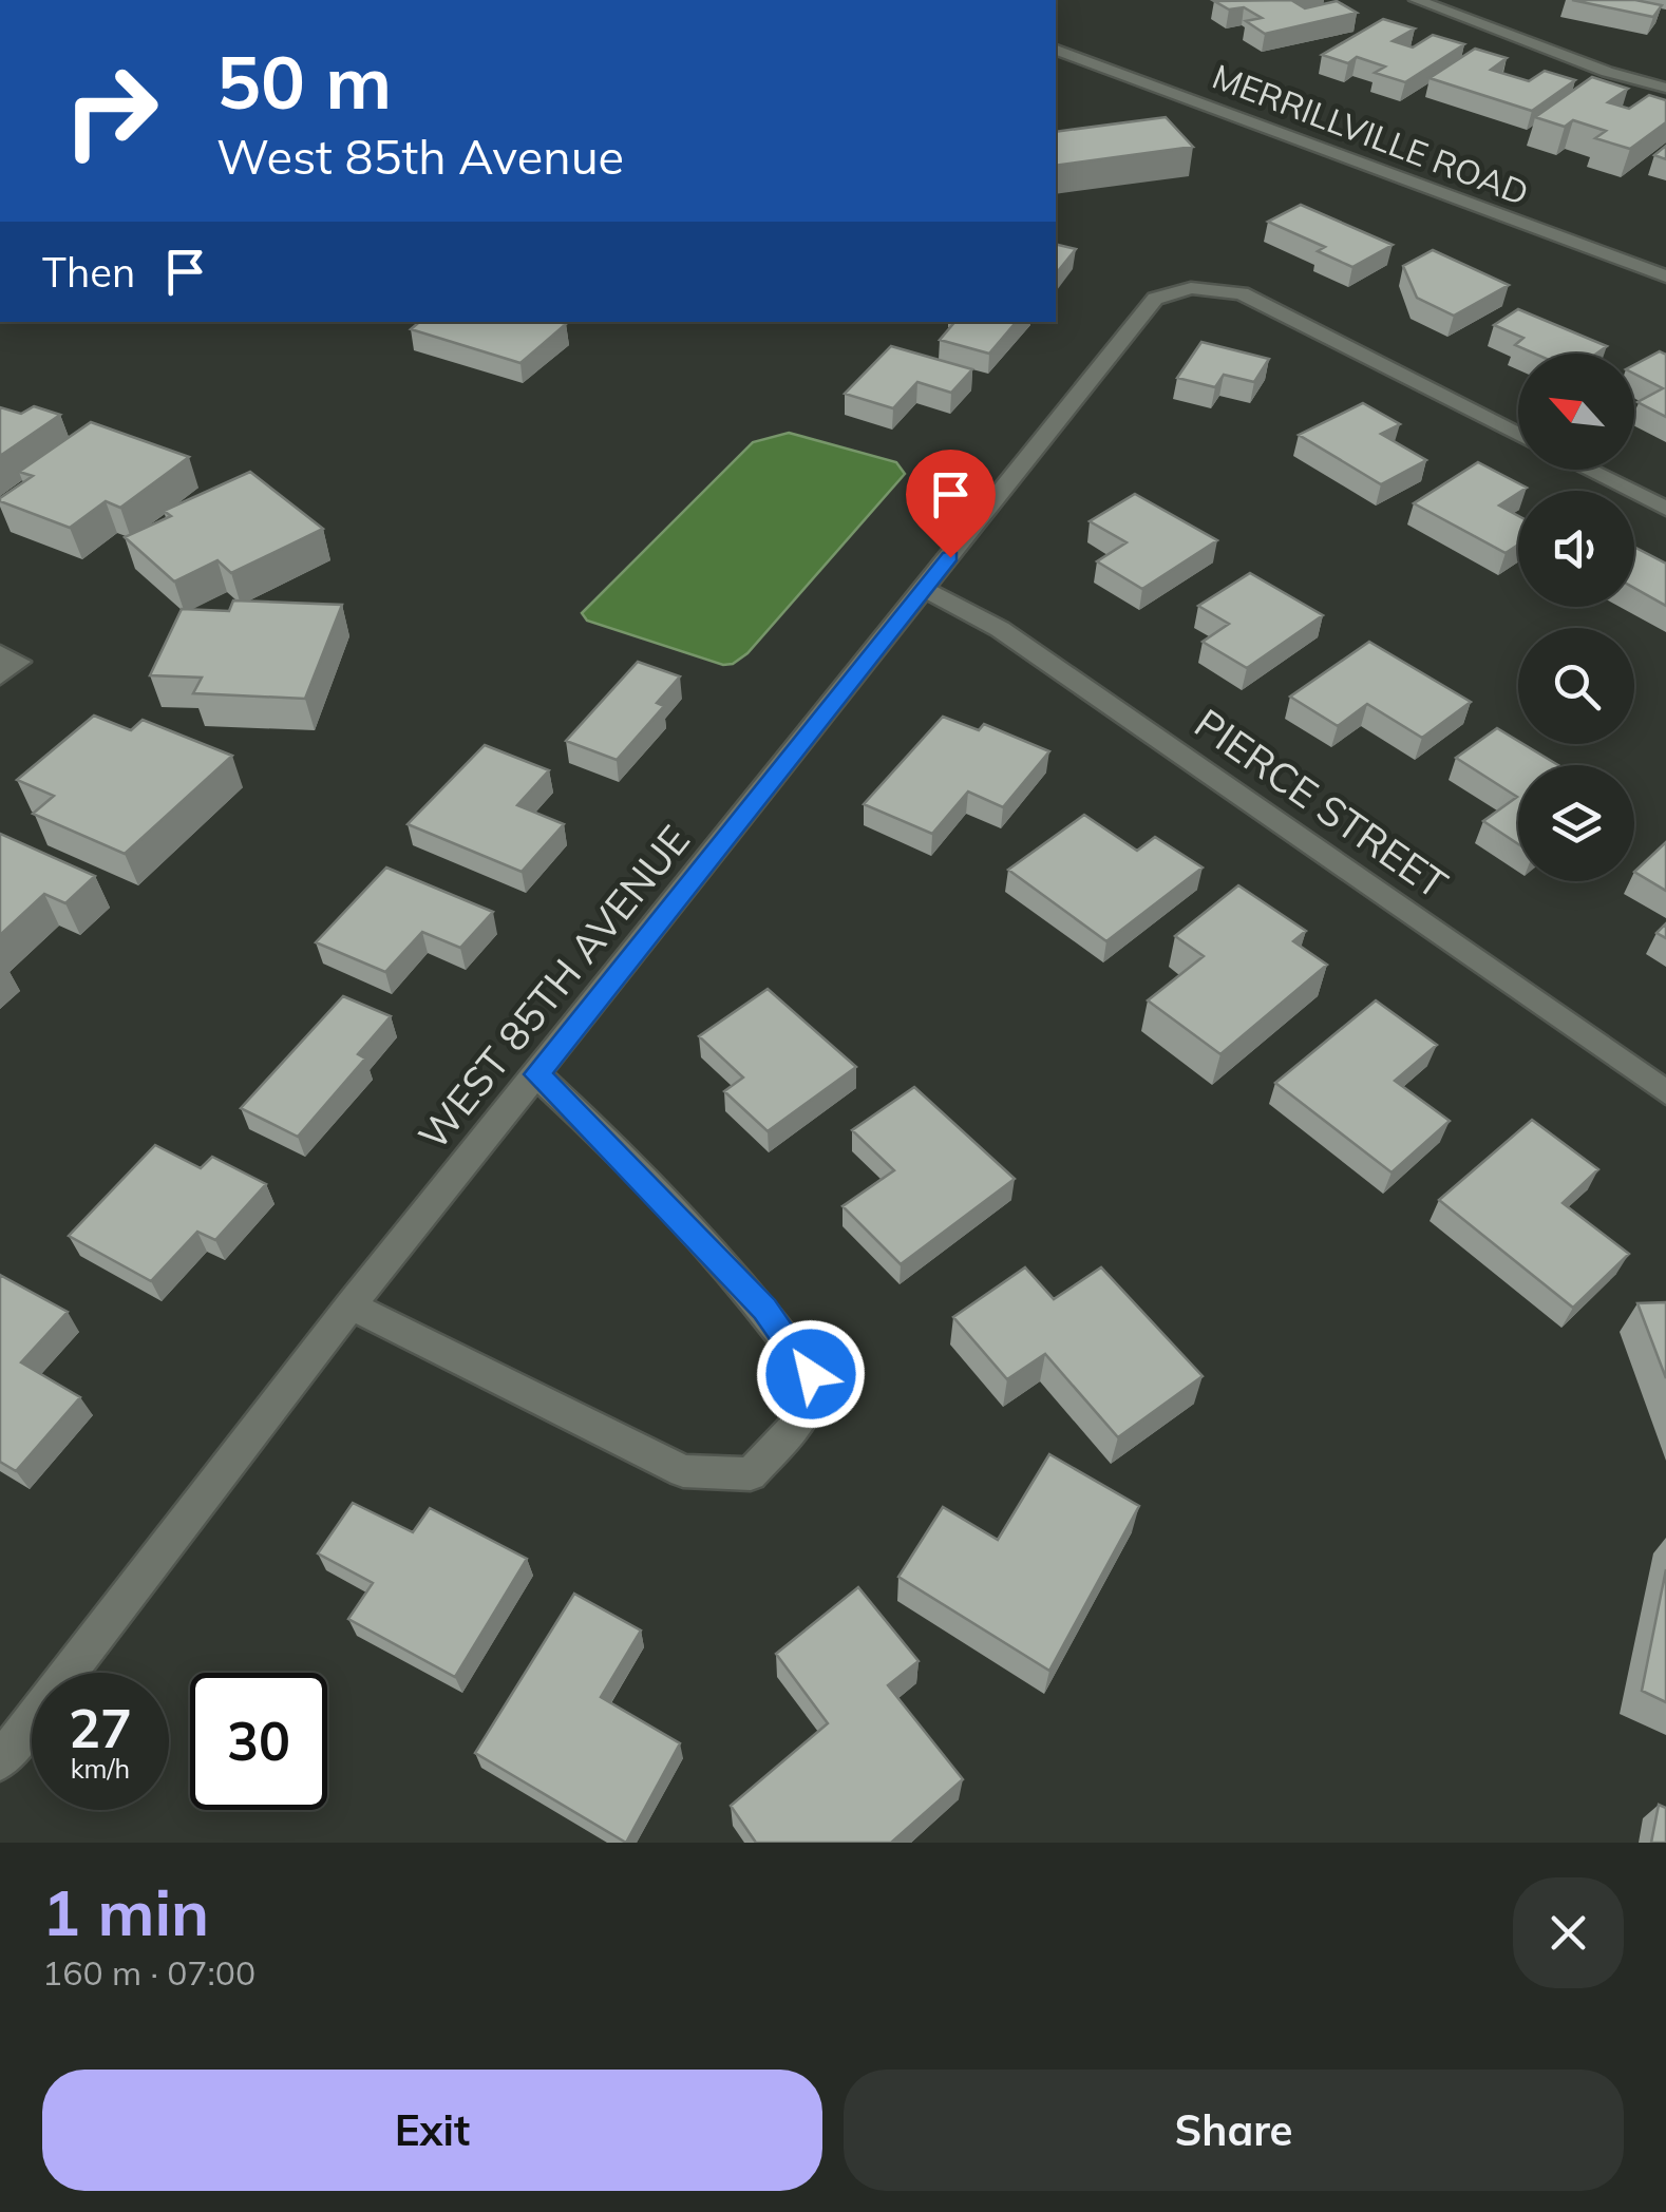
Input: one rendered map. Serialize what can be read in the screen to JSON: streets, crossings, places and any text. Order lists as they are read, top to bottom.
{
  "streets": {
    "street": ["MERRILLVILLE ROAD", "PIERCE STREET", "WEST 85TH AVENUE"]
  },
  "crossings": [
    ["PIERCE STREET", "WEST 85TH AVENUE"]
  ],
  "north": "top left",
  "page": {
    "turn": ["50 m", "West 85th Avenue"],
    "then": "Then",
    "speed": "27 km/h",
    "limit": "30",
    "heading": ["1 min", "160 m · 07:00"],
    "buttons": ["Exit", "Share"]
  }
}
